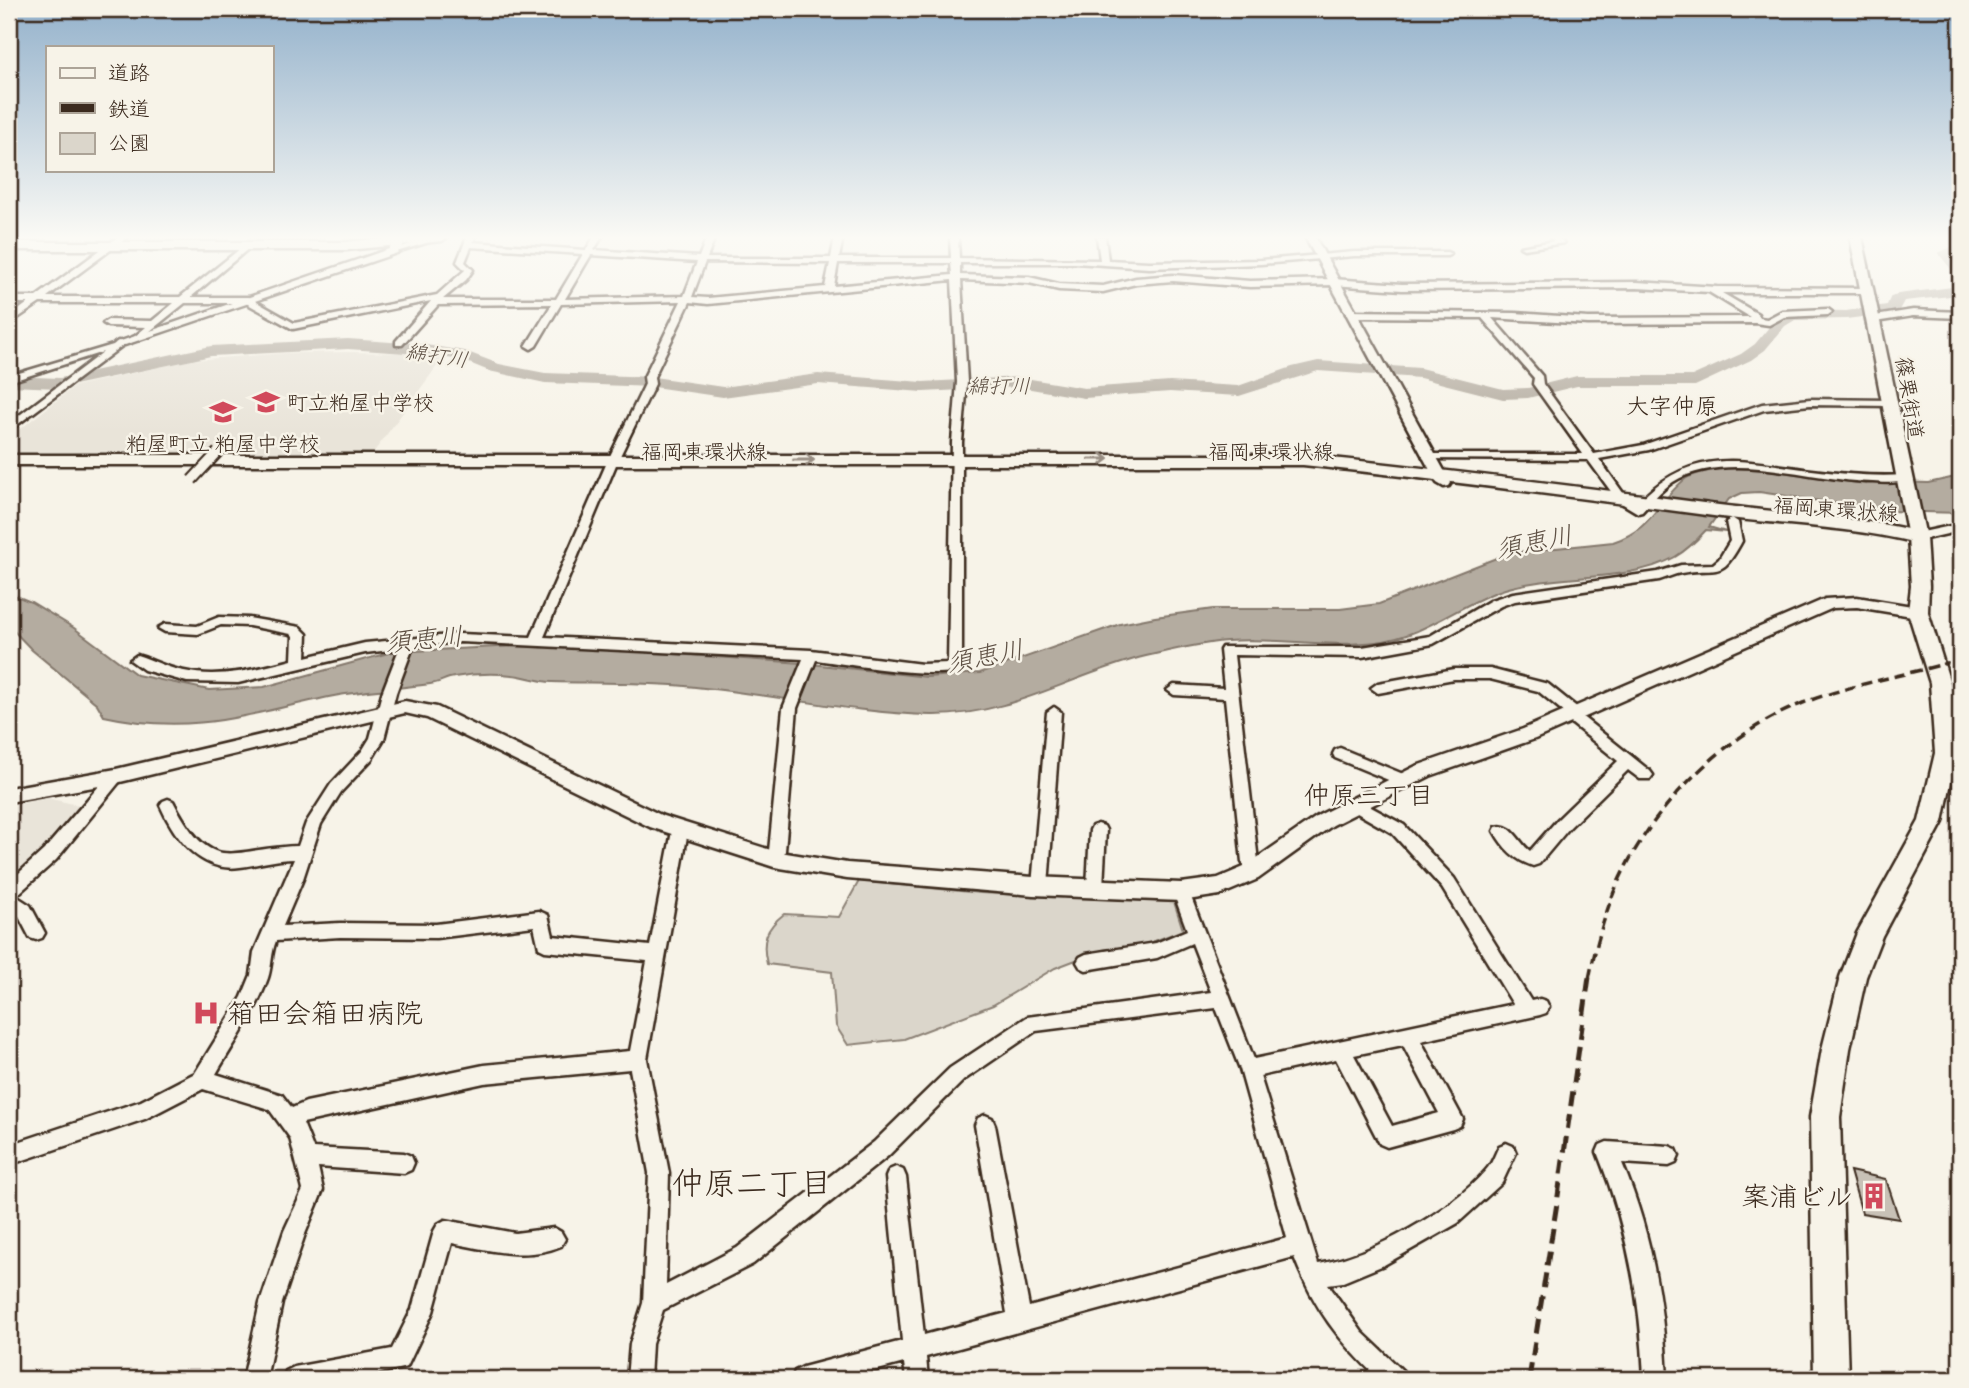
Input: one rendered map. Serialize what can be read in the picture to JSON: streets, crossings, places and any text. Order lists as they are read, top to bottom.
{
  "streets": {
    "main road": ["篠栗街道", "福岡東環状線"]
  },
  "crossings": [
    ["篠栗街道", "福岡東環状線"]
  ],
  "districts": ["大字仲原", "仲原三丁目", "仲原二丁目"],
  "water": ["綿打川", "須恵川"],
  "places": {
    "school or university": ["町立粕屋中学校", "粕屋町立 粕屋中学校"],
    "hospital": ["箱田会箱田病院"],
    "building": ["案浦ビル"]
  },
  "legend": ["道路", "鉄道", "公園"]
}
